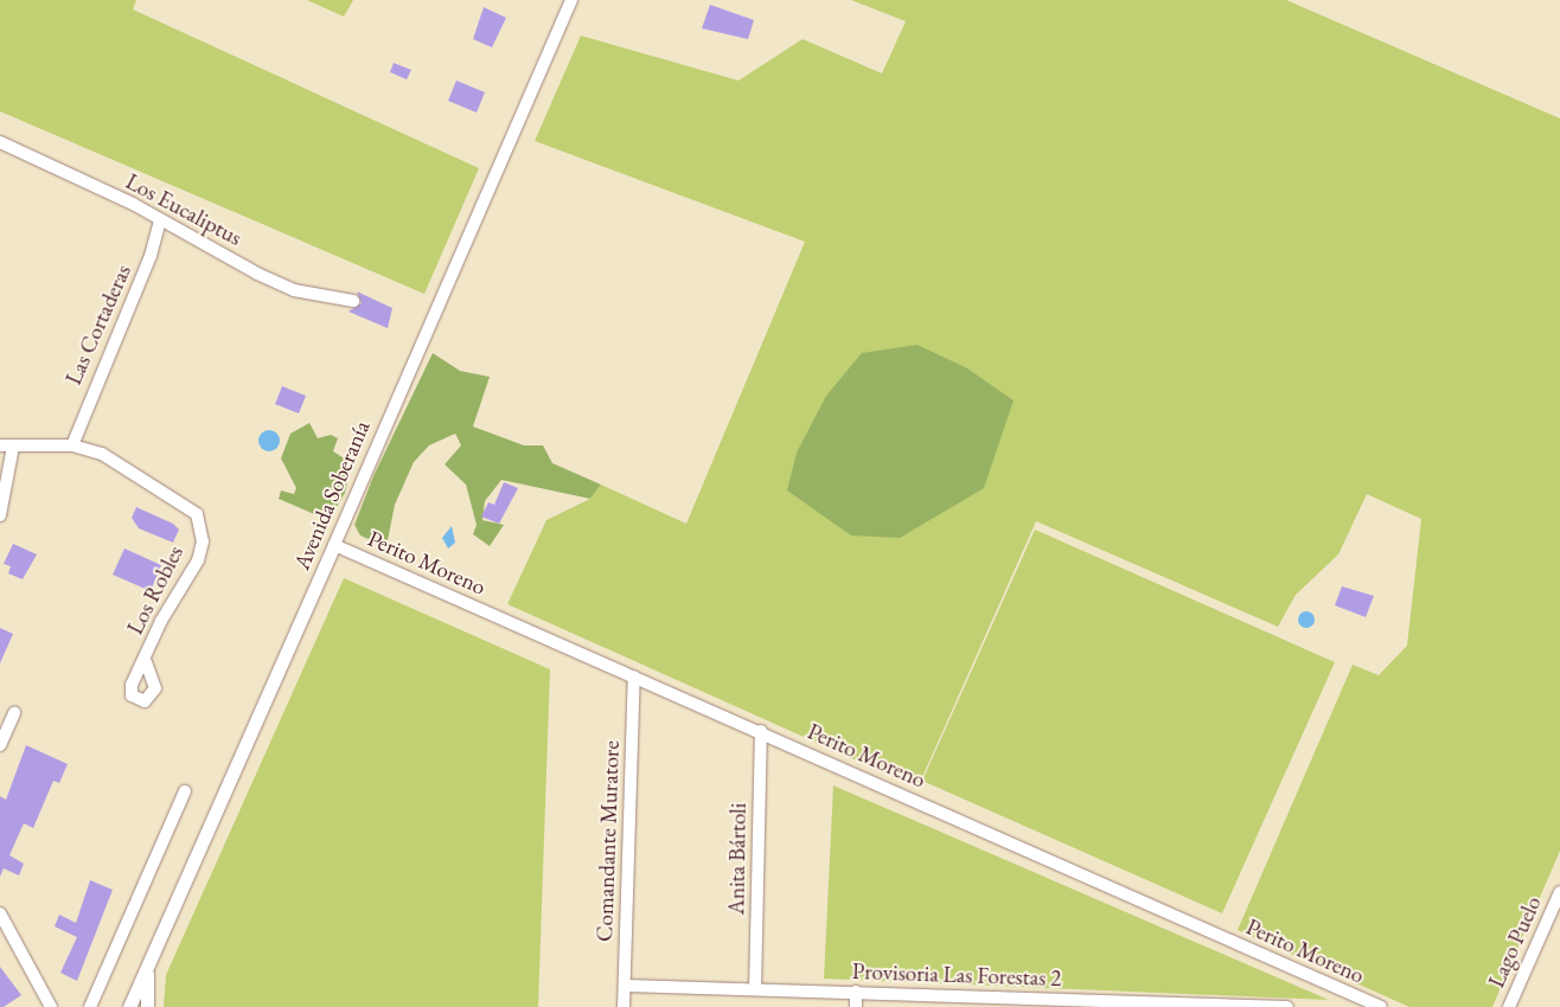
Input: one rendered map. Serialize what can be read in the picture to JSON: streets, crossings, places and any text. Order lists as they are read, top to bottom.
{
  "streets": {
    "street": [
      "Los Eucaliptus",
      "Las Cortaderas",
      "Avenida Soberanía",
      "Perito Moreno",
      "Los Robles",
      "Comandante Muratore",
      "Anita Bártoli",
      "Lago Puelo",
      "Provisoria Las Forestas 2"
    ]
  },
  "crossings": [
    ["Los Eucaliptus", "Las Cortaderas"],
    ["Las Cortaderas", "Los Robles"],
    ["Avenida Soberanía", "Perito Moreno"],
    ["Perito Moreno", "Comandante Muratore"],
    ["Perito Moreno", "Anita Bártoli"],
    ["Comandante Muratore", "Provisoria Las Forestas 2"],
    ["Anita Bártoli", "Provisoria Las Forestas 2"]
  ]
}
